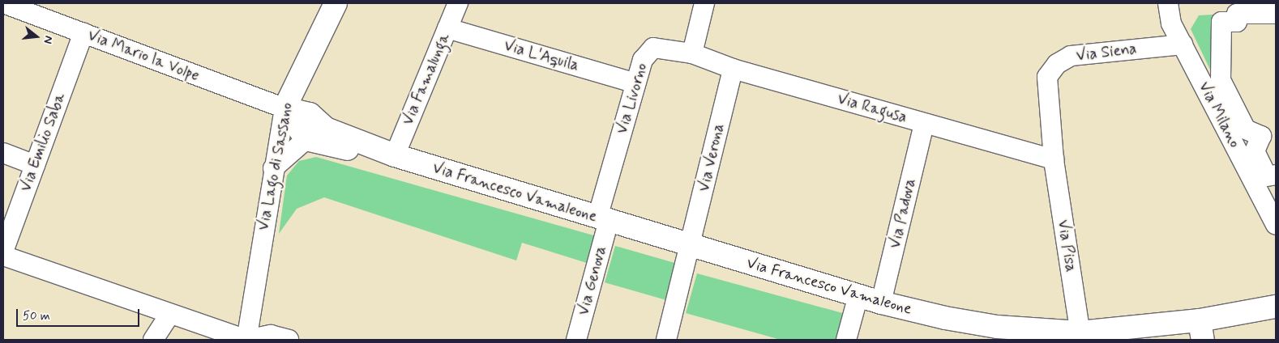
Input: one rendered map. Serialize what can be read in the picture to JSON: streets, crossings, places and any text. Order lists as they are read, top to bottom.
{
  "streets": {
    "main road": ["Via Lago di Sassano", "Via Francesco Vamaleone"],
    "street": [
      "Via Siena",
      "Via Mario la Volpe",
      "Via L'Aquila",
      "Via Famalunga",
      "Via Livorno",
      "Via Ragusa",
      "Via Milano",
      "Via Emilio Saba",
      "Via Verona",
      "Via Padova",
      "Via Pisa",
      "Via Genova"
    ]
  },
  "crossings": [
    ["Via Siena", "Via Ragusa"],
    ["Via Siena", "Via Milano"],
    ["Via Siena", "Via Pisa"],
    ["Via Mario la Volpe", "Via Emilio Saba"],
    ["Via Mario la Volpe", "Via Lago di Sassano"],
    ["Via L'Aquila", "Via Famalunga"],
    ["Via L'Aquila", "Via Livorno"],
    ["Via Famalunga", "Via Francesco Vamaleone"],
    ["Via Livorno", "Via Ragusa"],
    ["Via Livorno", "Via Francesco Vamaleone"],
    ["Via Livorno", "Via Genova"],
    ["Via Ragusa", "Via Verona"],
    ["Via Ragusa", "Via Padova"],
    ["Via Ragusa", "Via Pisa"],
    ["Via Verona", "Via Francesco Vamaleone"],
    ["Via Francesco Vamaleone", "Via Padova"],
    ["Via Francesco Vamaleone", "Via Pisa"],
    ["Via Francesco Vamaleone", "Via Genova"]
  ],
  "scale_bar": "50 m",
  "north": "right"
}
